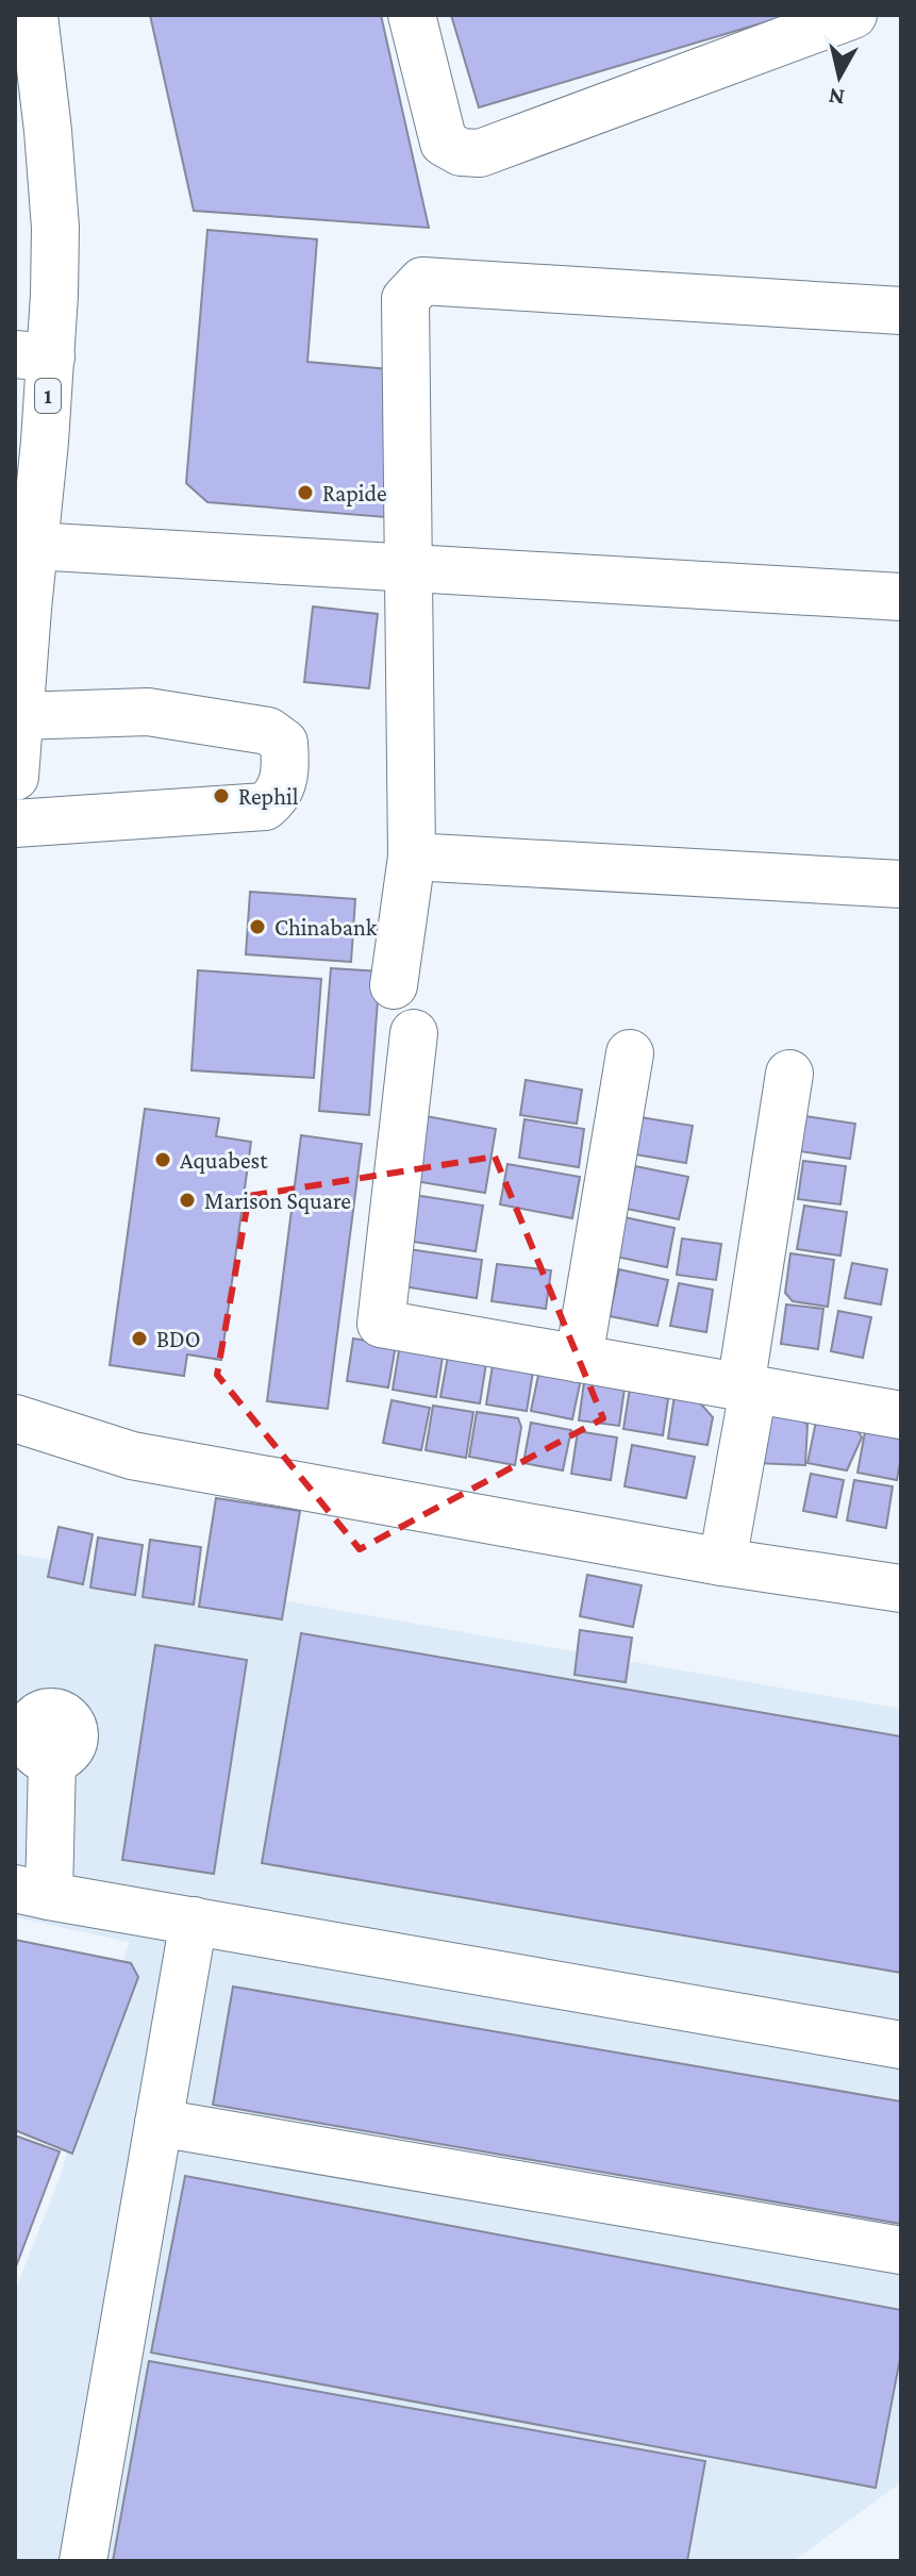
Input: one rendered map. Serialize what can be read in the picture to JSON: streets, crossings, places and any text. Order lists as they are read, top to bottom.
{
  "streets": {
    "main road": ["1"]
  },
  "places": [
    "Rapide",
    "Rephil",
    "Chinabank",
    "Aquabest",
    "Marison Square",
    "BDO"
  ],
  "north": "bottom"
}
